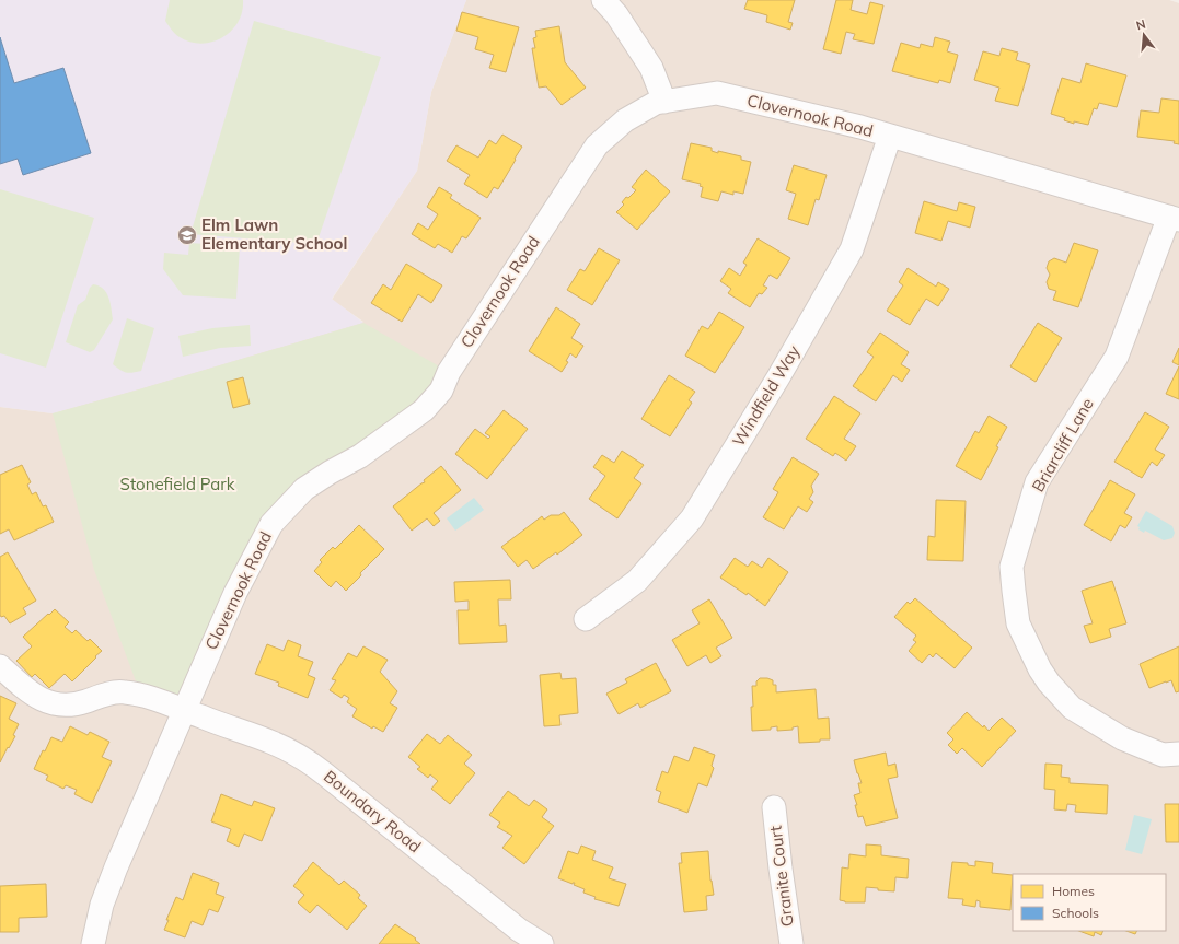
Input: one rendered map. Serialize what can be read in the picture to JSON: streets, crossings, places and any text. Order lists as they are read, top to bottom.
{
  "streets": {
    "street": [
      "Clovernook Road",
      "Windfield Way",
      "Briarcliff Lane",
      "Boundary Road",
      "Granite Court"
    ]
  },
  "crossings": [
    ["Clovernook Road", "Windfield Way"],
    ["Clovernook Road", "Briarcliff Lane"],
    ["Clovernook Road", "Boundary Road"]
  ],
  "parks": ["Stonefield Park"],
  "places": {
    "school or university": ["Elm Lawn Elementary School"]
  },
  "legend": ["Homes", "Schools"],
  "north": "top"
}
